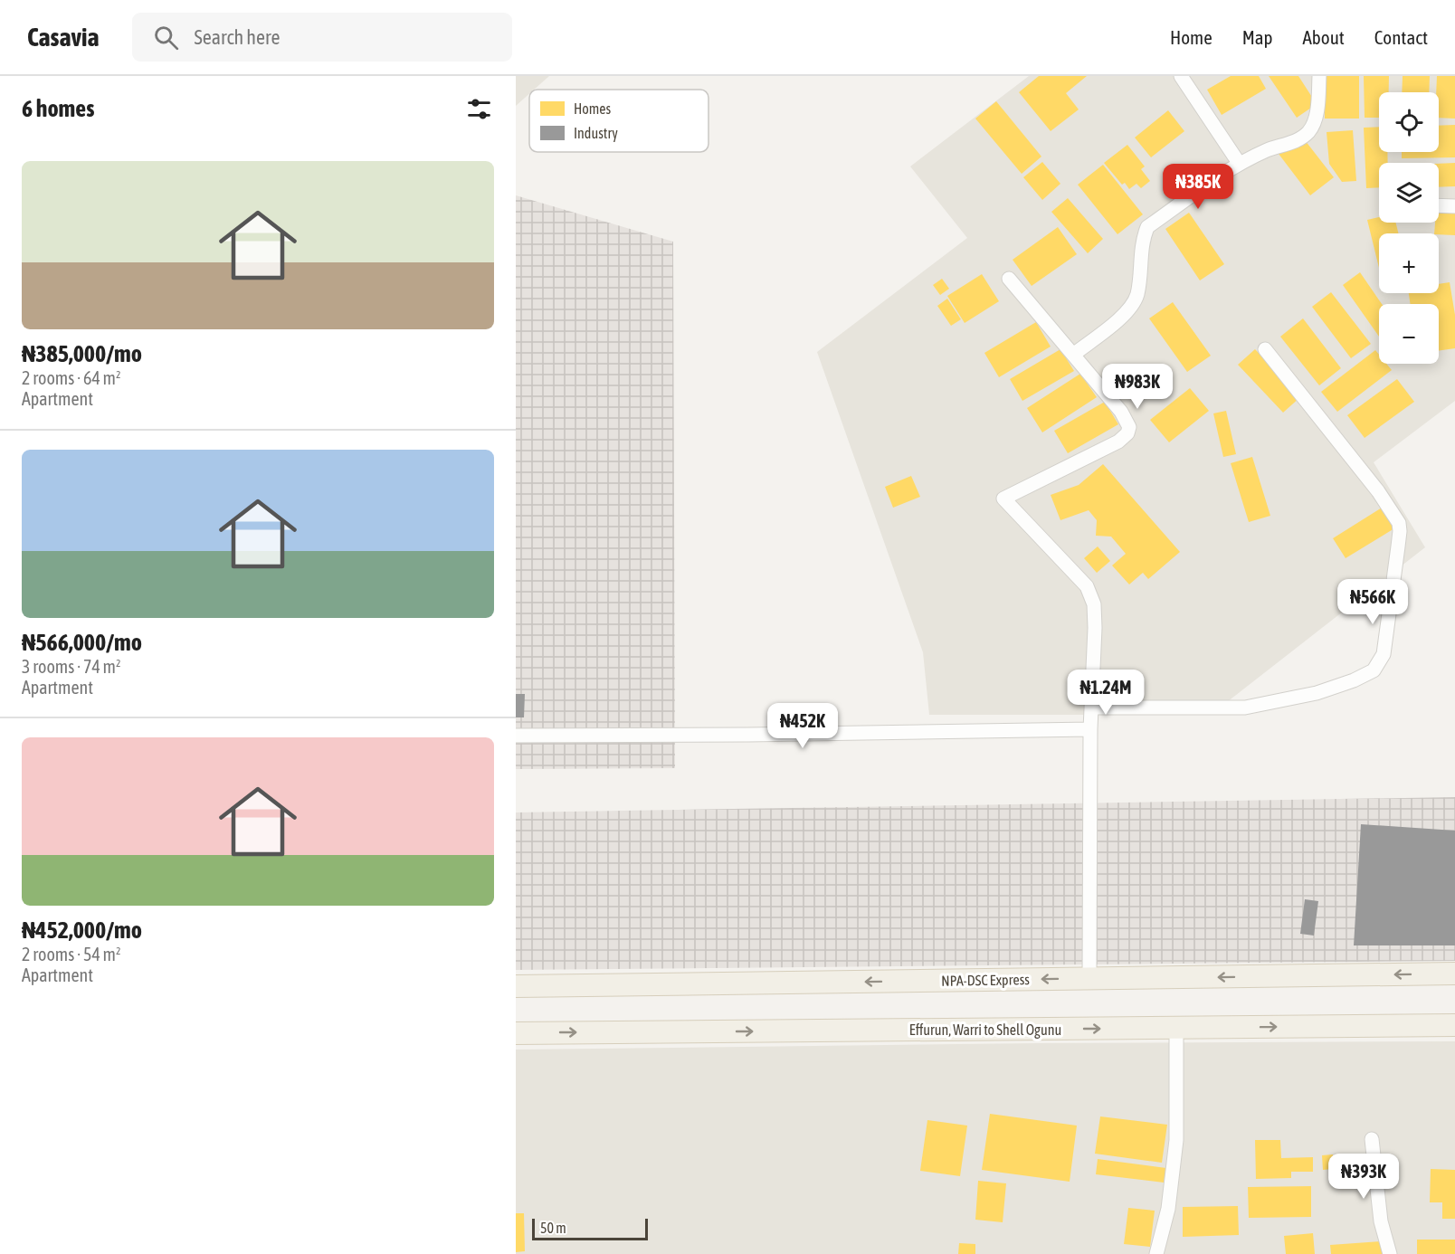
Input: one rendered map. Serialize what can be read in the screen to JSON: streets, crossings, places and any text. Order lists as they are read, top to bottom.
{
  "streets": {
    "main road": ["NPA-DSC Express", "Effurun, Warri to Shell Ogunu"]
  },
  "one_way": ["NPA-DSC Express", "Effurun, Warri to Shell Ogunu"],
  "legend": ["Homes", "Industry"],
  "scale_bar": "50 m",
  "page": {
    "header": "Casavia",
    "search": "Search here",
    "nav": [
      "Home",
      "Map",
      "About",
      "Contact"
    ],
    "heading": "6 homes",
    "map_buttons": ["+", "−"],
    "list": [
      {
        "name": "₦385,000/mo",
        "note": "2 rooms · 64 m² · Apartment"
      },
      {
        "name": "₦566,000/mo",
        "note": "3 rooms · 74 m² · Apartment"
      },
      {
        "name": "₦452,000/mo",
        "note": "2 rooms · 54 m² · Apartment"
      }
    ],
    "price": [
      "₦385K",
      "₦983K",
      "₦566K",
      "₦1.24M",
      "₦452K",
      "₦393K"
    ],
    "scale": "50 m"
  }
}
